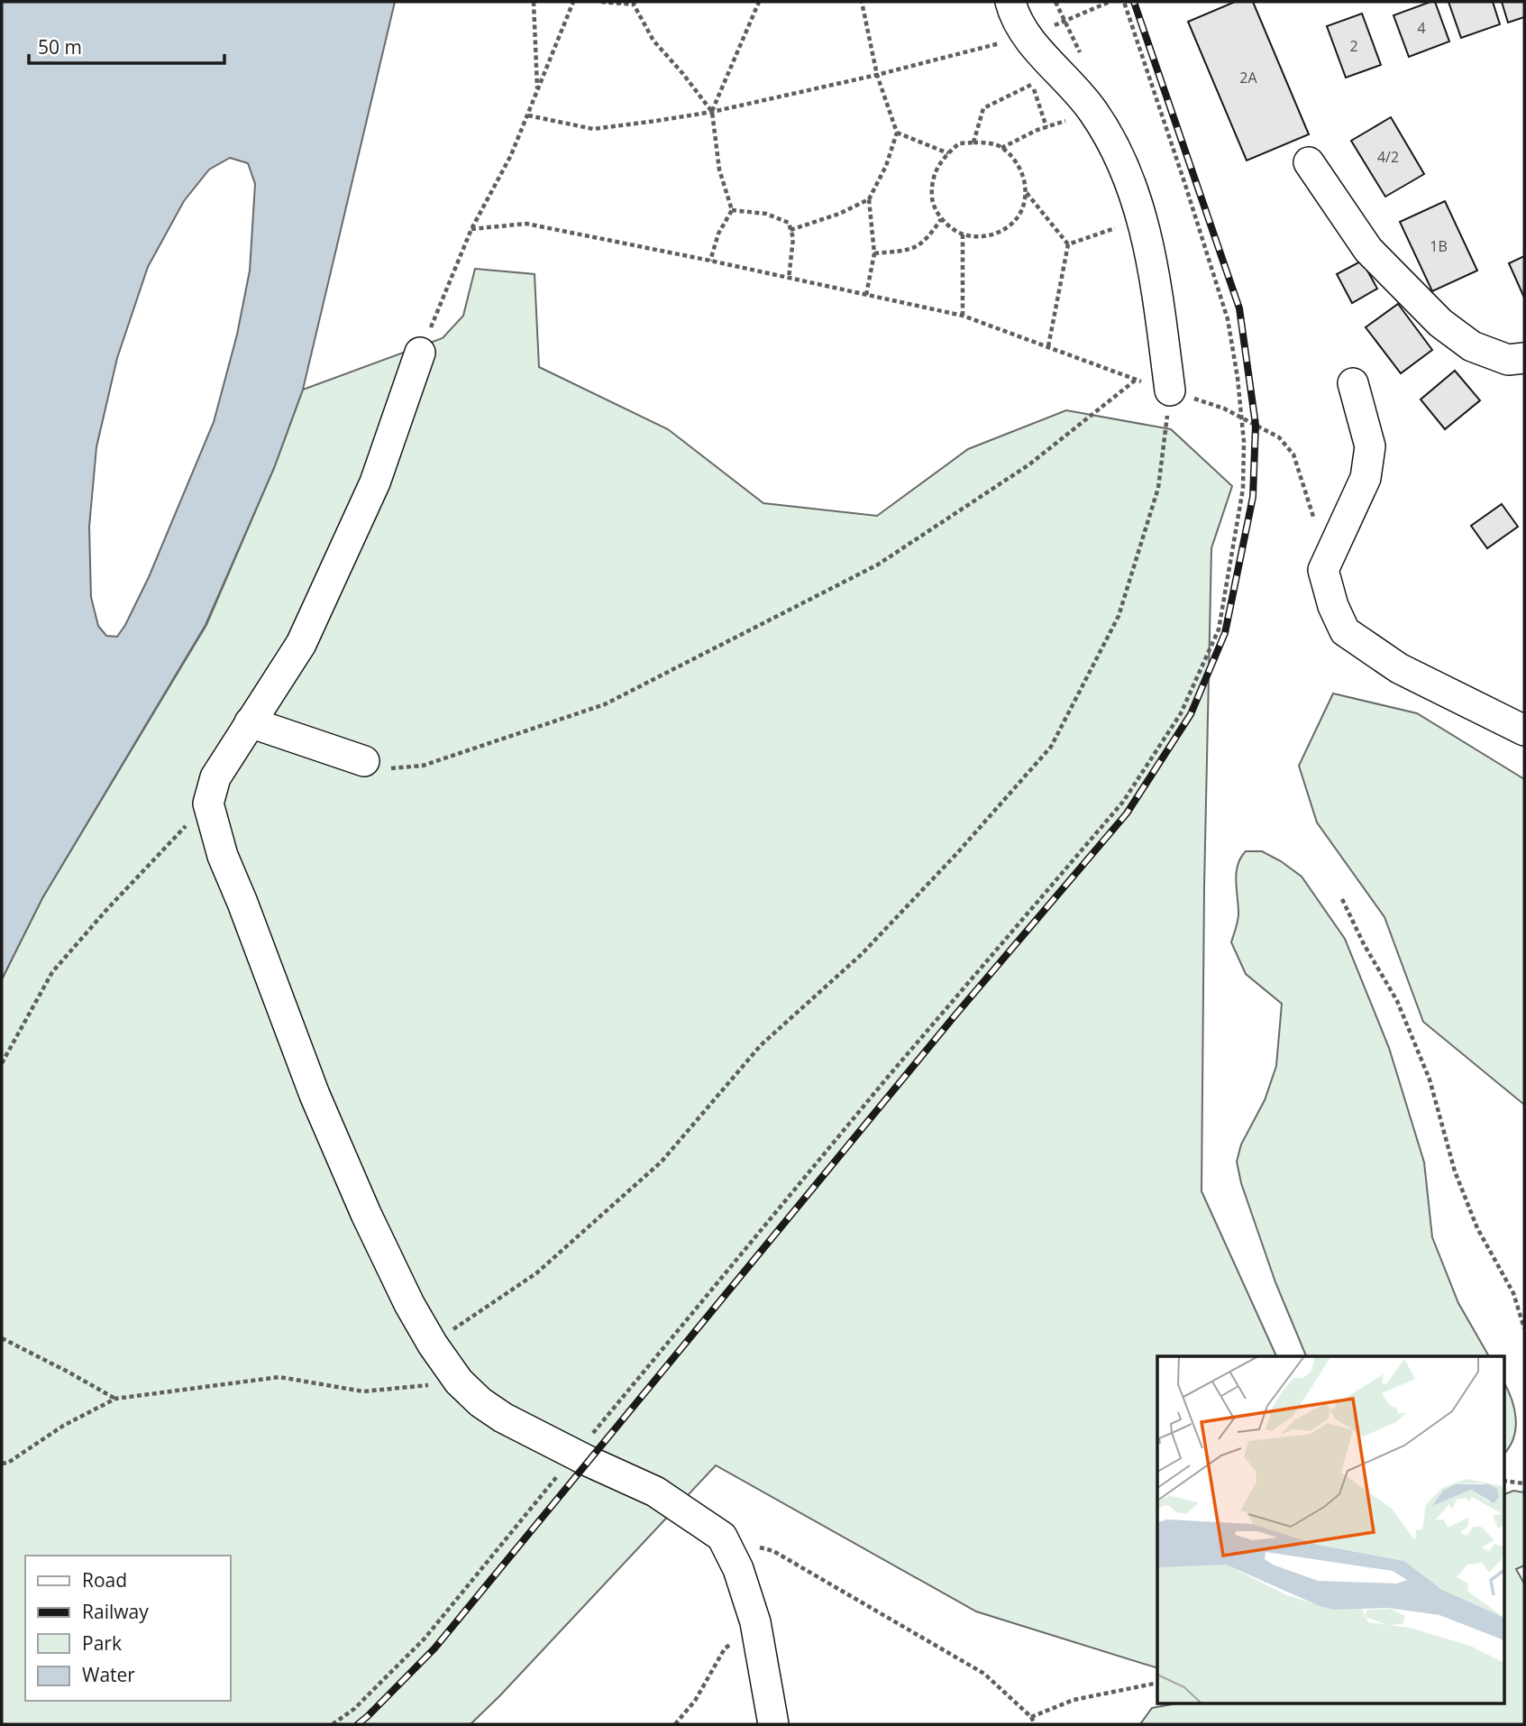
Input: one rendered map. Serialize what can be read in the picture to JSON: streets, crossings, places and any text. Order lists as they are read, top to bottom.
{
  "house_numbers": [
    "4",
    "2",
    "2А",
    "4/2",
    "1В"
  ],
  "legend": [
    "Road",
    "Railway",
    "Park",
    "Water"
  ],
  "scale_bar": "50 m"
}
